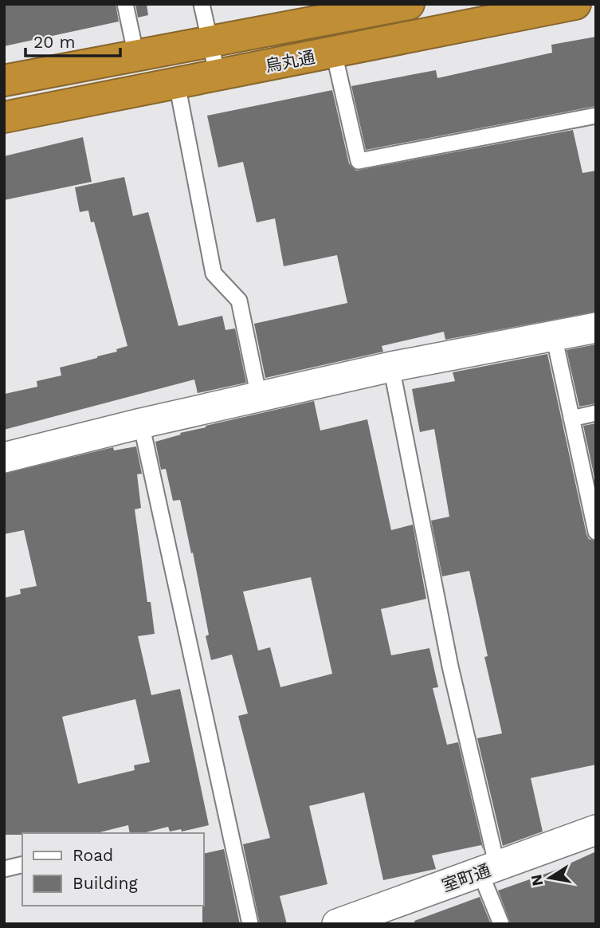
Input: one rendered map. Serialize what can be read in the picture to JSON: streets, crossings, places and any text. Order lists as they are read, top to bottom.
{
  "streets": {
    "highway": ["烏丸通"],
    "street": ["室町通"]
  },
  "legend": ["Road", "Building"],
  "scale_bar": "20 m",
  "north": "left"
}
